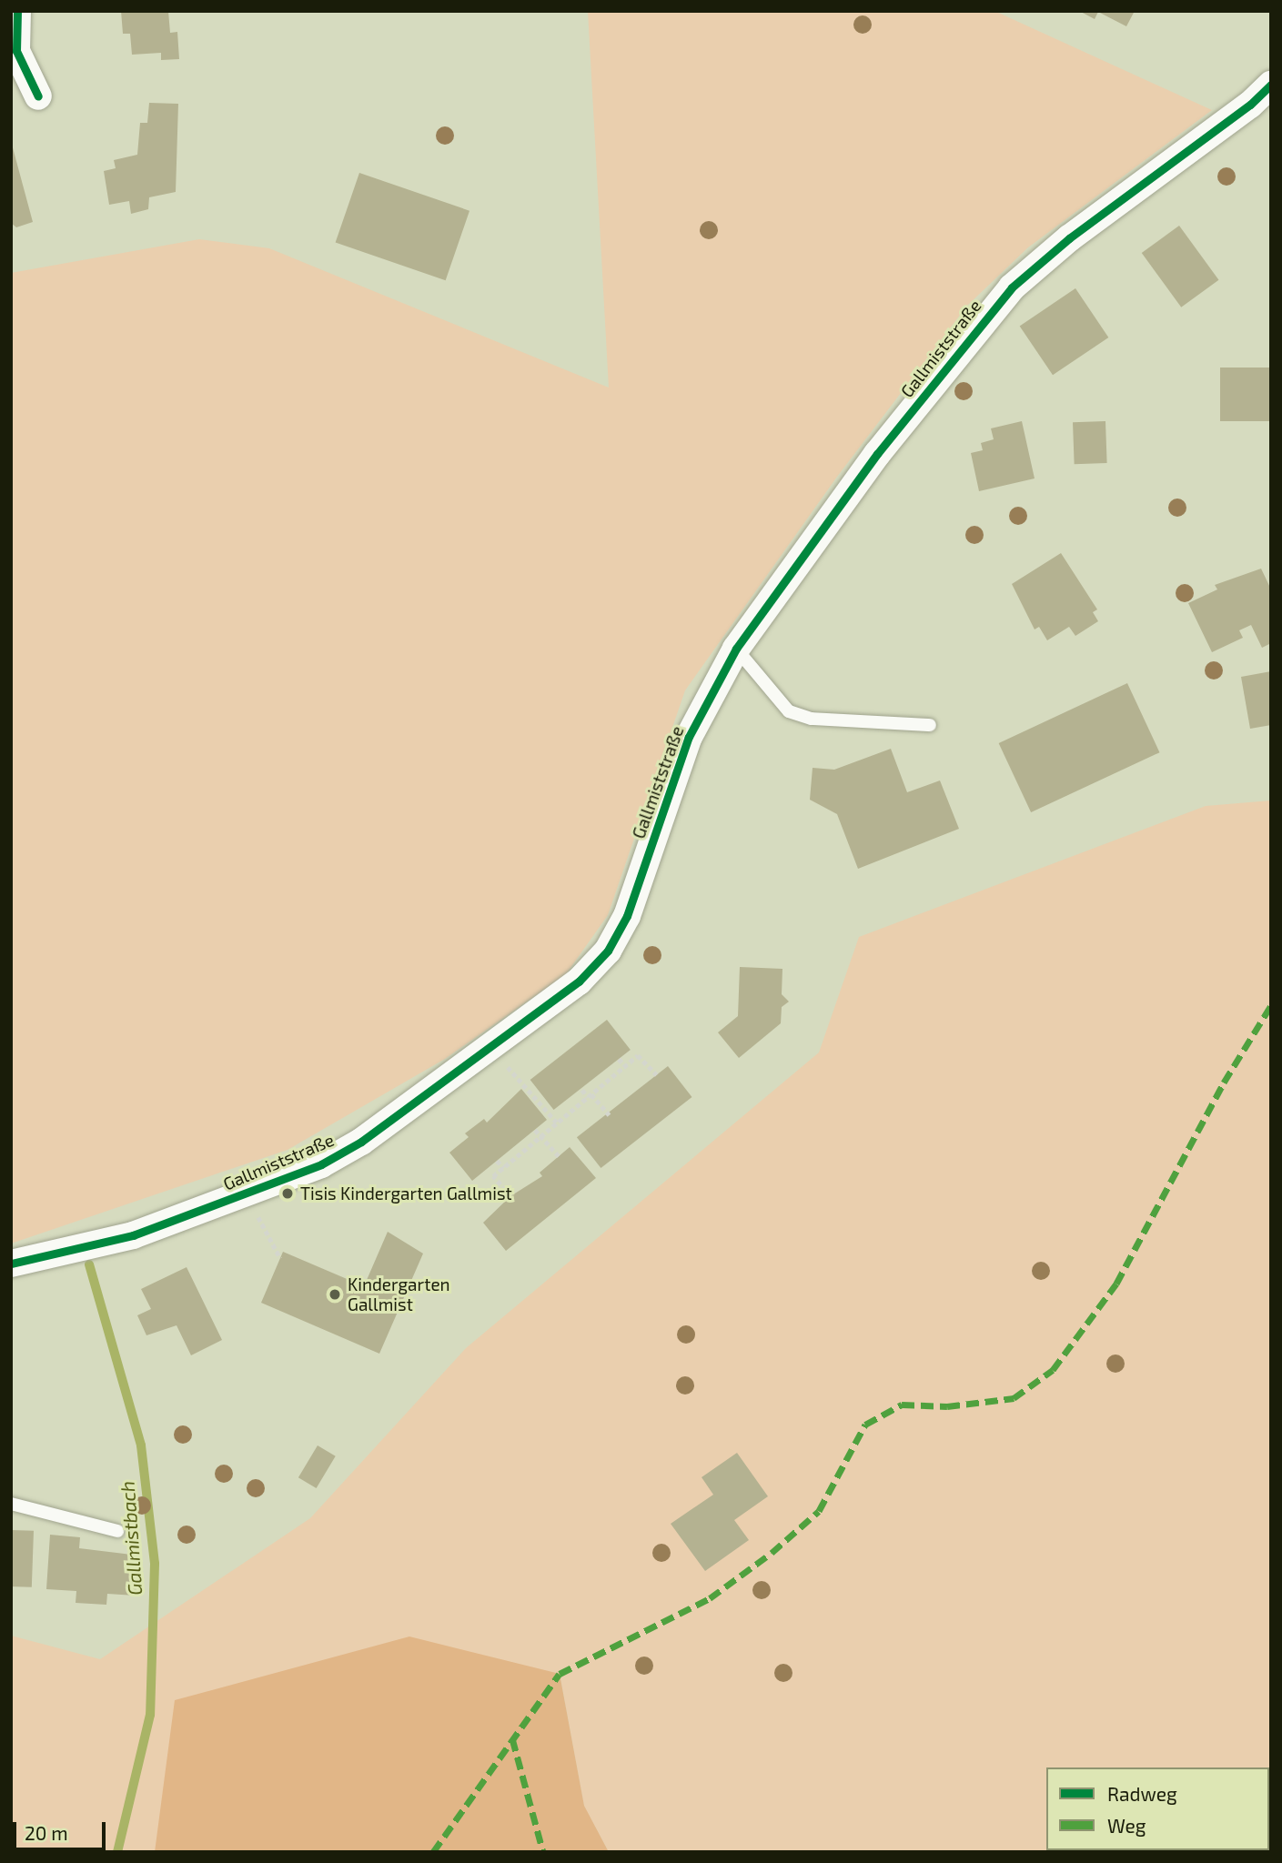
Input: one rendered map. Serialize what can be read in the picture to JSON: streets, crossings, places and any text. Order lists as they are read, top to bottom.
{
  "streets": {
    "street": ["Gallmiststraße"]
  },
  "water": ["Gallmistbach"],
  "places": ["Tisis Kindergarten Gallmist", "Kindergarten Gallmist"],
  "legend": ["Radweg", "Weg"],
  "scale_bar": "20 m"
}
